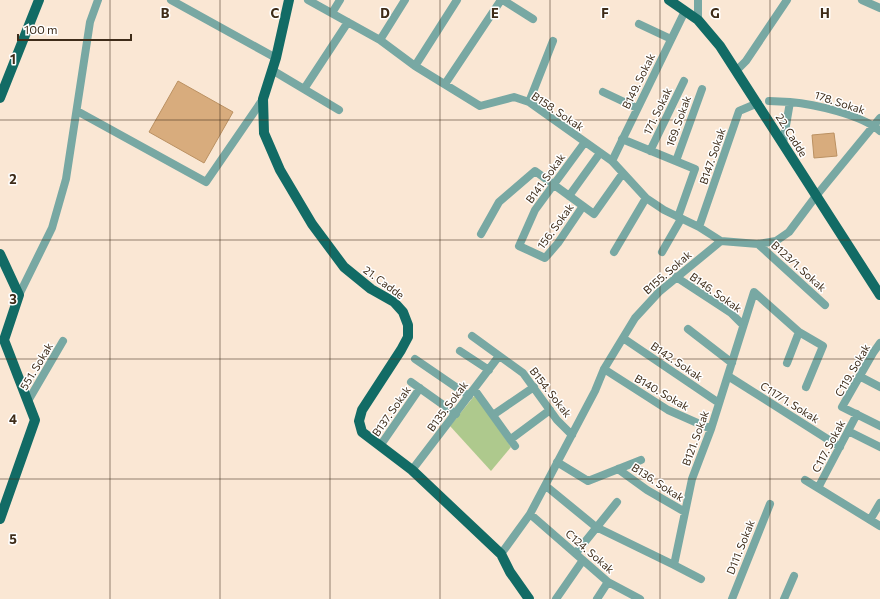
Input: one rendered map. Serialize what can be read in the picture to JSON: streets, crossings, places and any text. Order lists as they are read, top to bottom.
{
  "streets": {
    "main road": ["22. Cadde", "21. Cadde"],
    "street": [
      "B149. Sokak",
      "178. Sokak",
      "B158. Sokak",
      "171. Sokak",
      "169. Sokak",
      "B147. Sokak",
      "B141. Sokak",
      "156. Sokak",
      "B123/1. Sokak",
      "B155. Sokak",
      "B146. Sokak",
      "B142. Sokak",
      "551. Sokak",
      "C119. Sokak",
      "B154. Sokak",
      "B140. Sokak",
      "C117/1. Sokak",
      "B135. Sokak",
      "B137. Sokak",
      "B121. Sokak",
      "C117. Sokak",
      "B136. Sokak",
      "D111. Sokak",
      "C124. Sokak"
    ]
  },
  "crossings": [
    ["B149. Sokak", "B158. Sokak"],
    ["B149. Sokak", "169. Sokak"],
    ["B149. Sokak", "22. Cadde"],
    ["B158. Sokak", "169. Sokak"],
    ["B158. Sokak", "B147. Sokak"],
    ["B158. Sokak", "B141. Sokak"],
    ["B158. Sokak", "156. Sokak"],
    ["B158. Sokak", "B155. Sokak"],
    ["171. Sokak", "169. Sokak"],
    ["22. Cadde", "B147. Sokak"],
    ["B141. Sokak", "156. Sokak"],
    ["B155. Sokak", "21. Cadde"],
    ["B155. Sokak", "B146. Sokak"],
    ["B155. Sokak", "B142. Sokak"],
    ["B155. Sokak", "B154. Sokak"],
    ["B155. Sokak", "B140. Sokak"],
    ["B155. Sokak", "C124. Sokak"],
    ["21. Cadde", "B135. Sokak"],
    ["21. Cadde", "B137. Sokak"],
    ["B146. Sokak", "B121. Sokak"],
    ["B142. Sokak", "B121. Sokak"],
    ["C119. Sokak", "C117. Sokak"],
    ["B154. Sokak", "B135. Sokak"],
    ["B140. Sokak", "B121. Sokak"],
    ["C117/1. Sokak", "B121. Sokak"],
    ["C117/1. Sokak", "C117. Sokak"],
    ["B121. Sokak", "B136. Sokak"]
  ],
  "scale_bar": "100 m",
  "grid": {
    "columns": [
      "B",
      "C",
      "D",
      "E",
      "F",
      "G",
      "H"
    ],
    "rows": [
      "1",
      "2",
      "3",
      "4",
      "5"
    ]
  }
}
